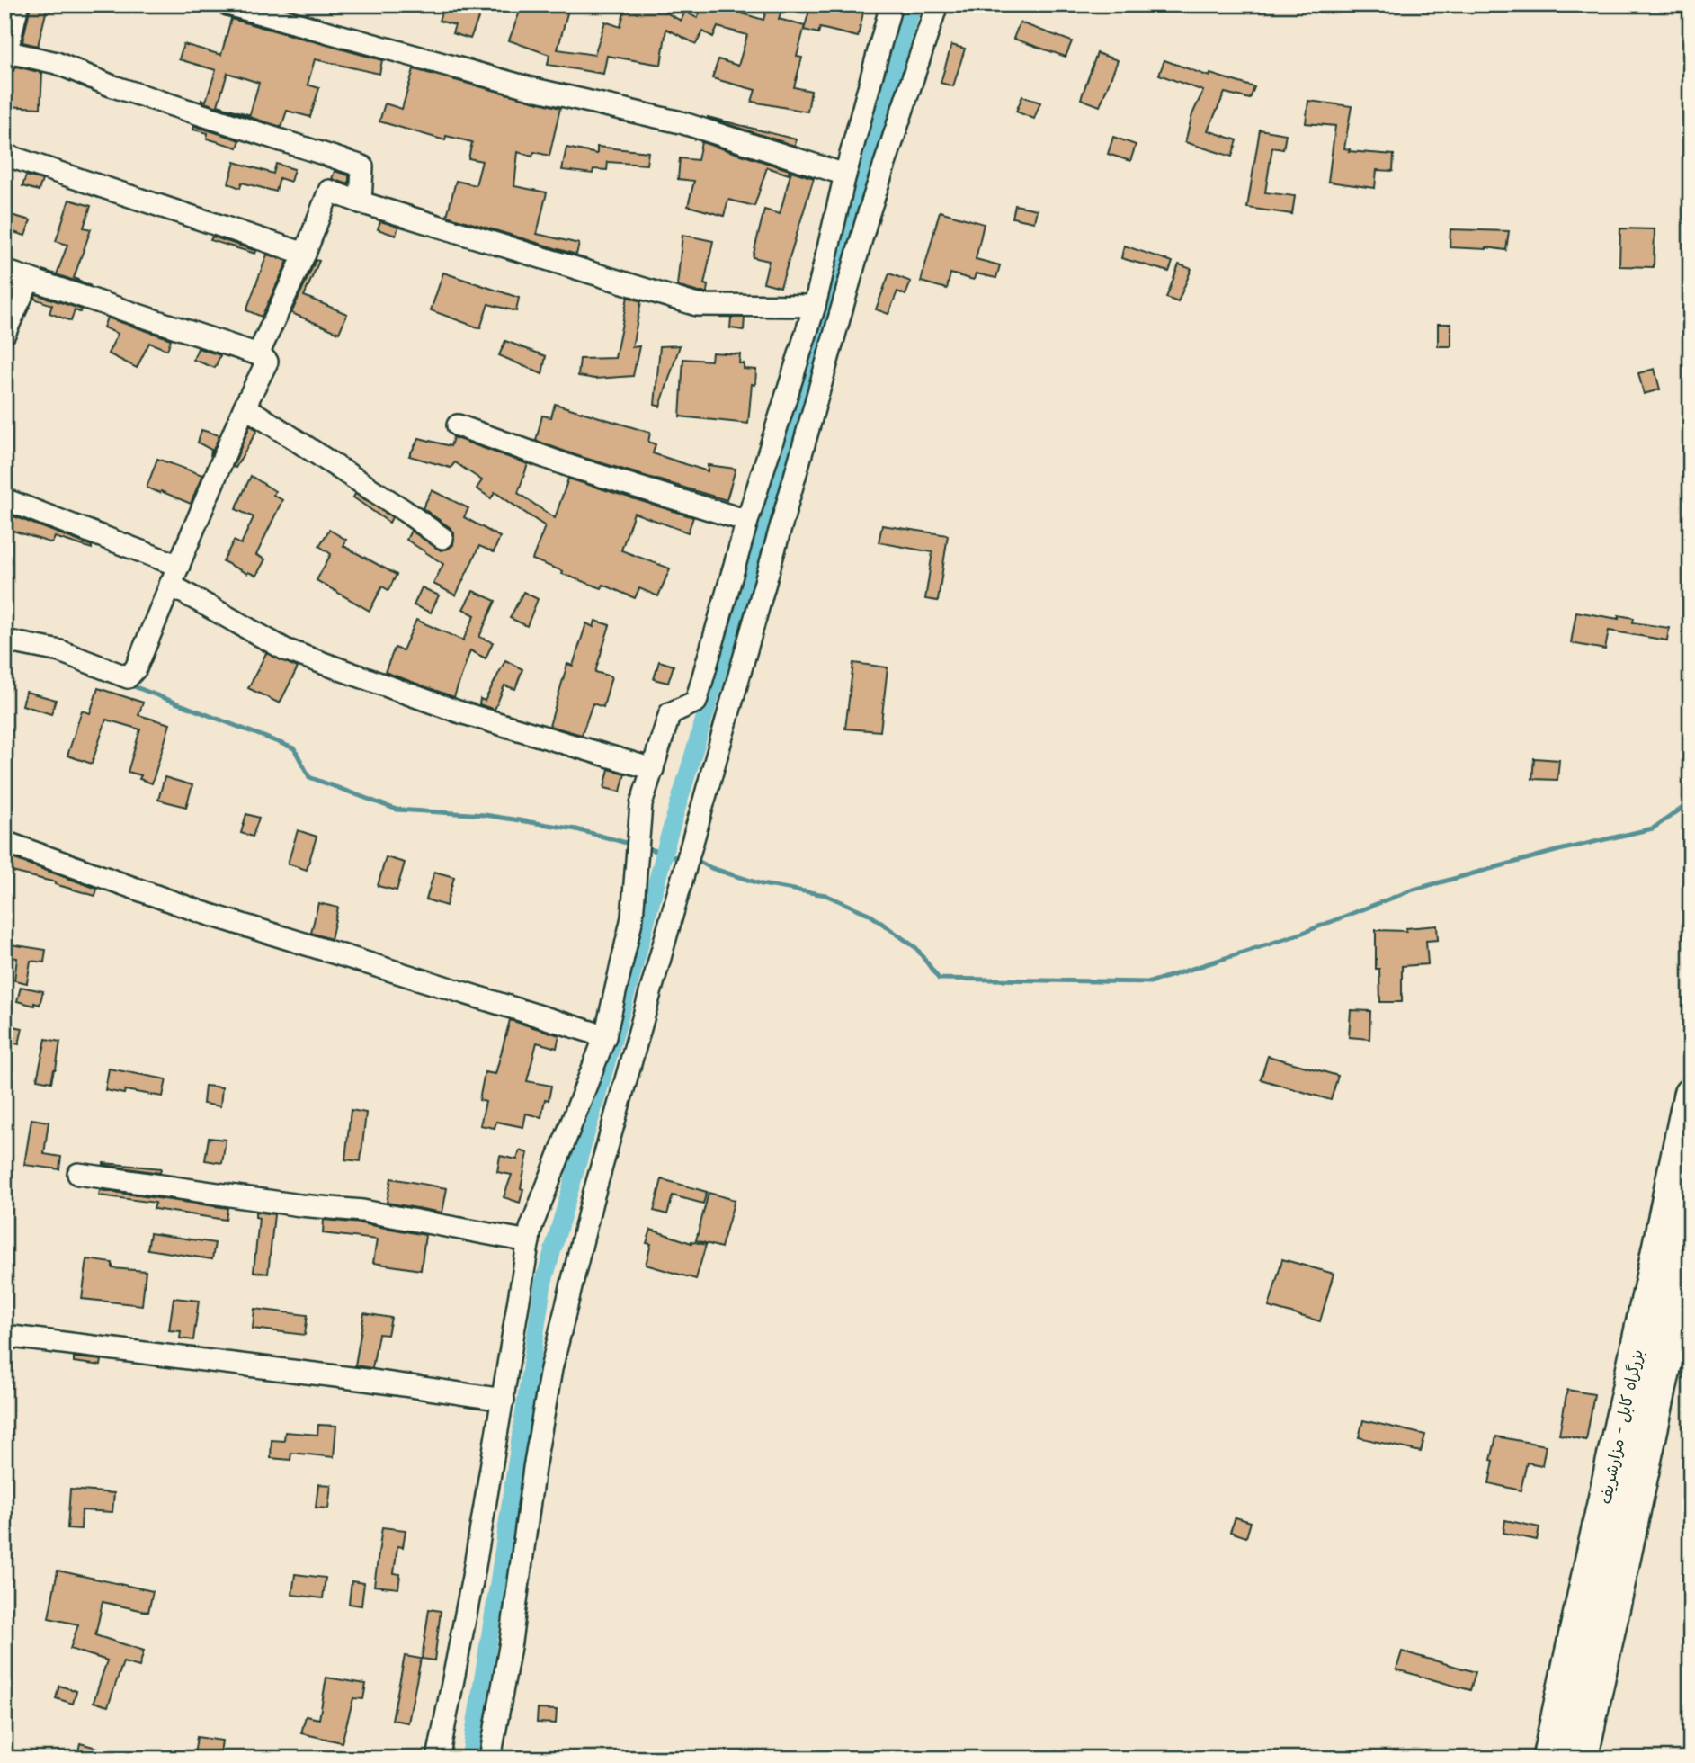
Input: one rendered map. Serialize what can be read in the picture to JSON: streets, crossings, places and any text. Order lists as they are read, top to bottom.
{
  "streets": {
    "highway": ["بزرگراه کابل - مزارشریف"]
  }
}
